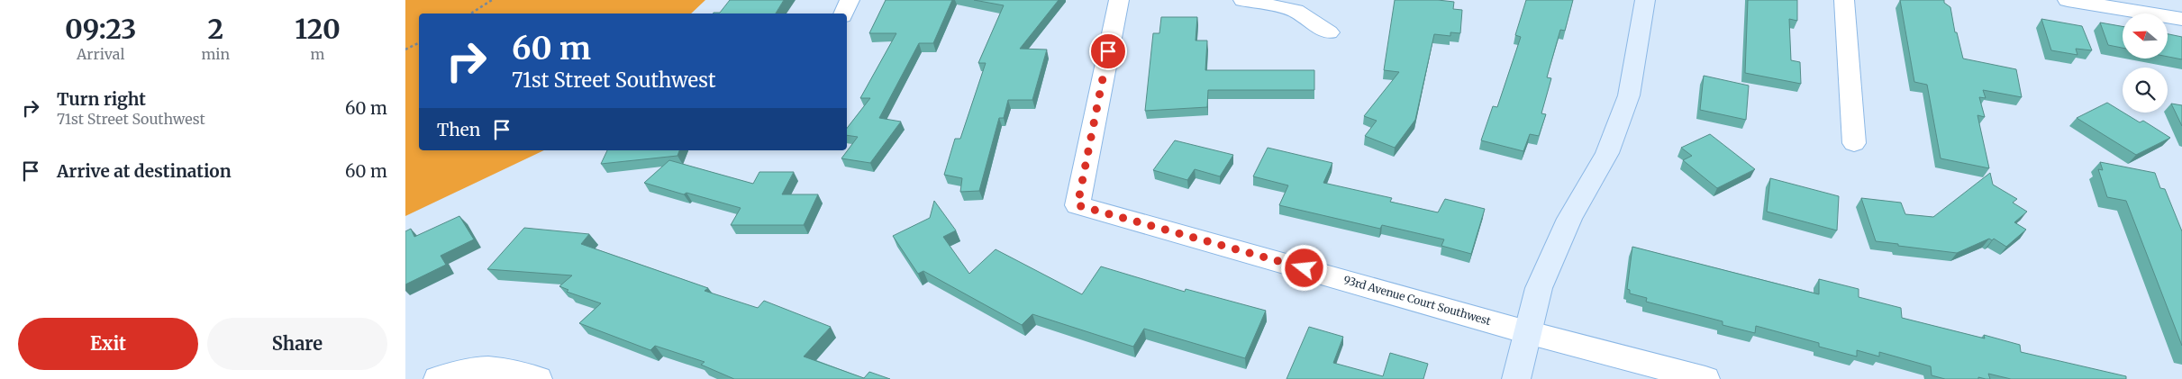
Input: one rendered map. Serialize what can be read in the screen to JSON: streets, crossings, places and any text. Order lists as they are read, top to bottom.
{
  "streets": {
    "street": ["93rd Avenue Court Southwest"]
  },
  "north": "left",
  "page": {
    "eta": [
      "09:23",
      "Arrival",
      "2",
      "min",
      "120",
      "m"
    ],
    "turn": ["60 m", "71st Street Southwest"],
    "list": [
      {
        "name": "Turn right",
        "note": "71st Street Southwest",
        "value": "60 m"
      },
      {
        "name": "Arrive at destination",
        "value": "60 m"
      }
    ],
    "then": "Then",
    "buttons": ["Exit", "Share"]
  }
}
